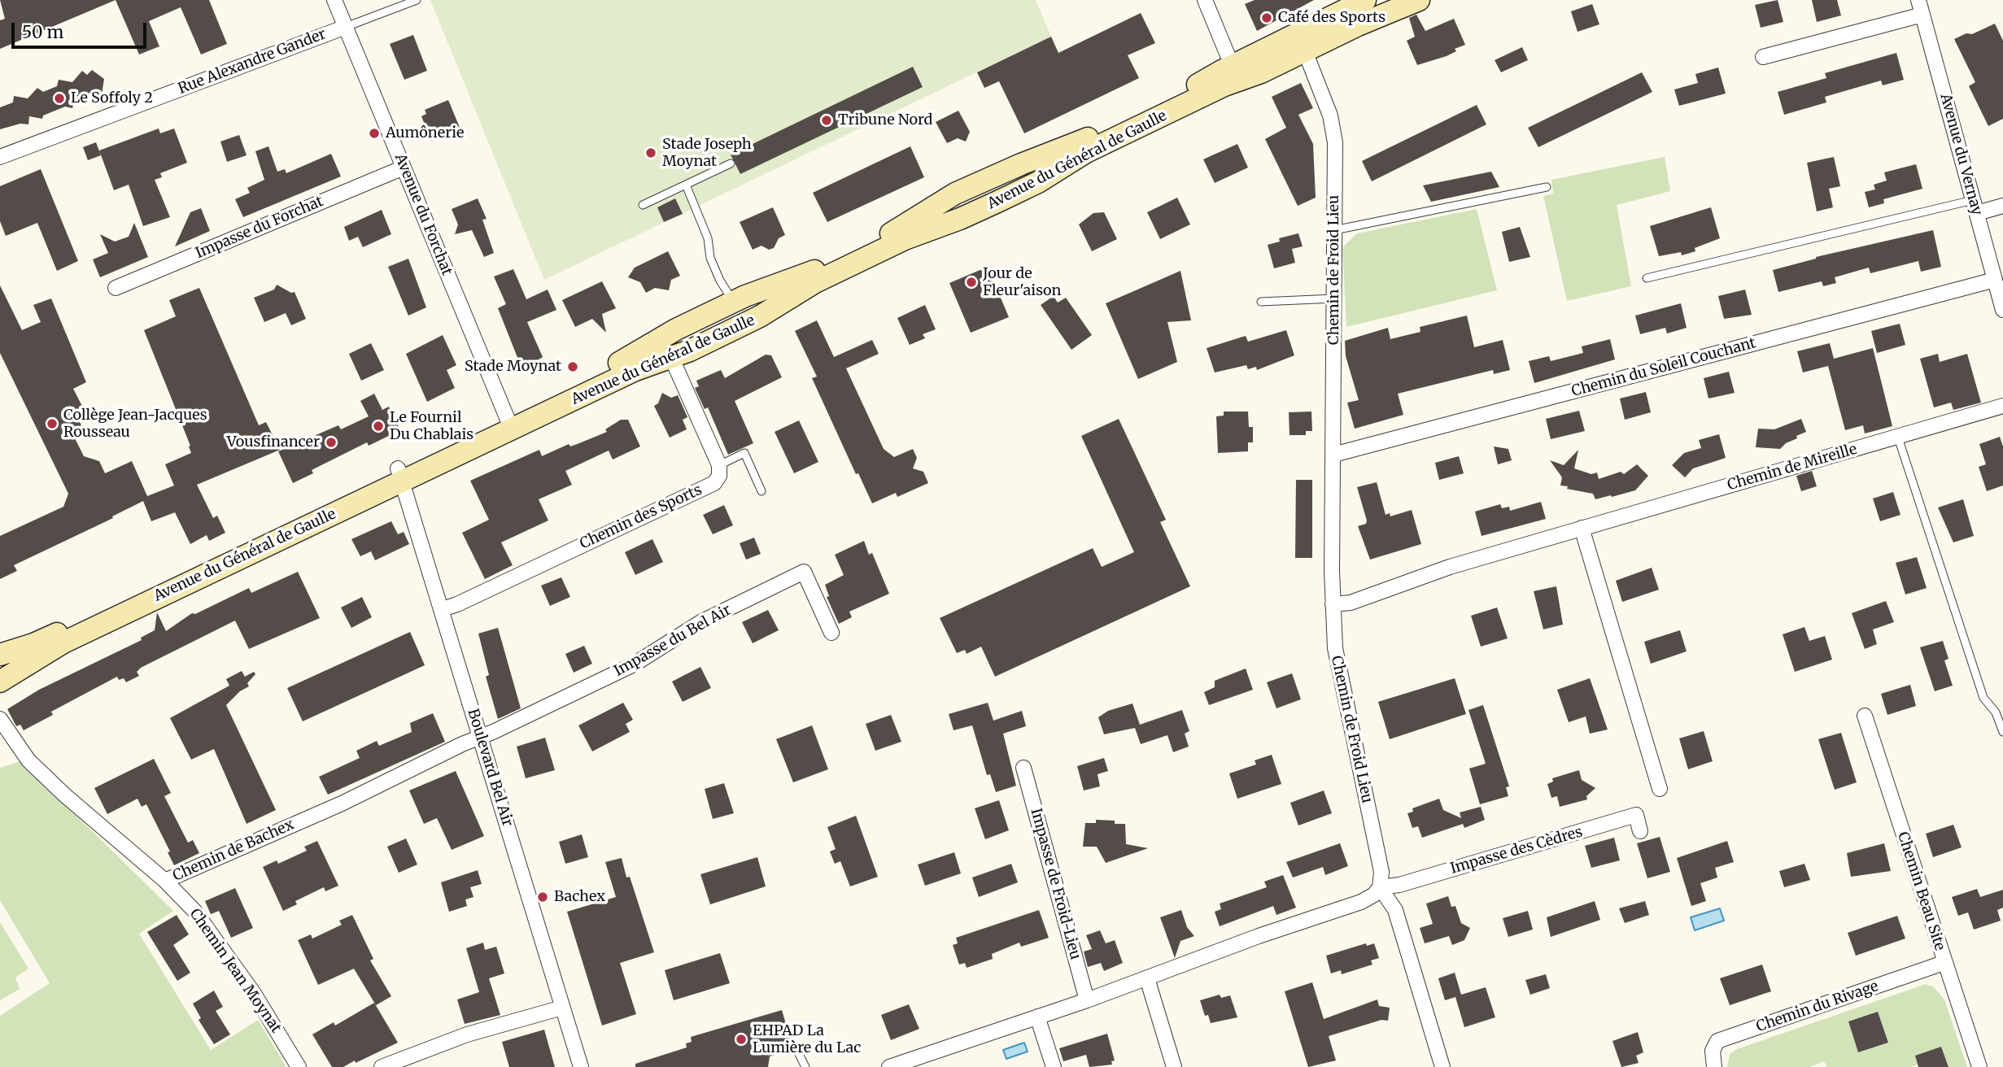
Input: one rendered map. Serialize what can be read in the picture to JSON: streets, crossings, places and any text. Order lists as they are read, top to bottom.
{
  "streets": {
    "main road": ["Avenue du Général de Gaulle"],
    "street": [
      "Rue Alexandre Gander",
      "Avenue du Vernay",
      "Avenue du Forchat",
      "Impasse du Forchat",
      "Chemin de Froid Lieu",
      "Chemin du Soleil Couchant",
      "Chemin de Mireille",
      "Chemin des Sports",
      "Impasse du Bel Air",
      "Boulevard Bel Air",
      "Chemin de Bachex",
      "Impasse des Cèdres",
      "Impasse de Froid-Lieu",
      "Chemin Beau Site",
      "Chemin Jean Moynat",
      "Chemin du Rivage"
    ]
  },
  "crossings": [
    ["Rue Alexandre Gander", "Avenue du Forchat"],
    ["Avenue du Vernay", "Chemin du Soleil Couchant"],
    ["Avenue du Général de Gaulle", "Avenue du Forchat"],
    ["Avenue du Général de Gaulle", "Chemin de Froid Lieu"],
    ["Avenue du Général de Gaulle", "Boulevard Bel Air"],
    ["Avenue du Forchat", "Impasse du Forchat"],
    ["Chemin de Froid Lieu", "Chemin du Soleil Couchant"],
    ["Chemin de Froid Lieu", "Chemin de Mireille"],
    ["Chemin de Froid Lieu", "Impasse des Cèdres"],
    ["Chemin des Sports", "Boulevard Bel Air"],
    ["Impasse du Bel Air", "Boulevard Bel Air"],
    ["Impasse du Bel Air", "Chemin de Bachex"],
    ["Boulevard Bel Air", "Chemin de Bachex"],
    ["Chemin de Bachex", "Chemin Jean Moynat"],
    ["Chemin Beau Site", "Chemin du Rivage"]
  ],
  "places": [
    "Café des Sports",
    "Le Soffoly 2",
    "Tribune Nord",
    "Aumônerie",
    "Stade Joseph Moynat",
    "Jour de Fleur'aison",
    "Stade Moynat",
    "Collège Jean-Jacques Rousseau",
    "Le Fournil Du Chablais",
    "Vousfinancer",
    "Bachex",
    "EHPAD La Lumière du Lac"
  ],
  "scale_bar": "50 m"
}
